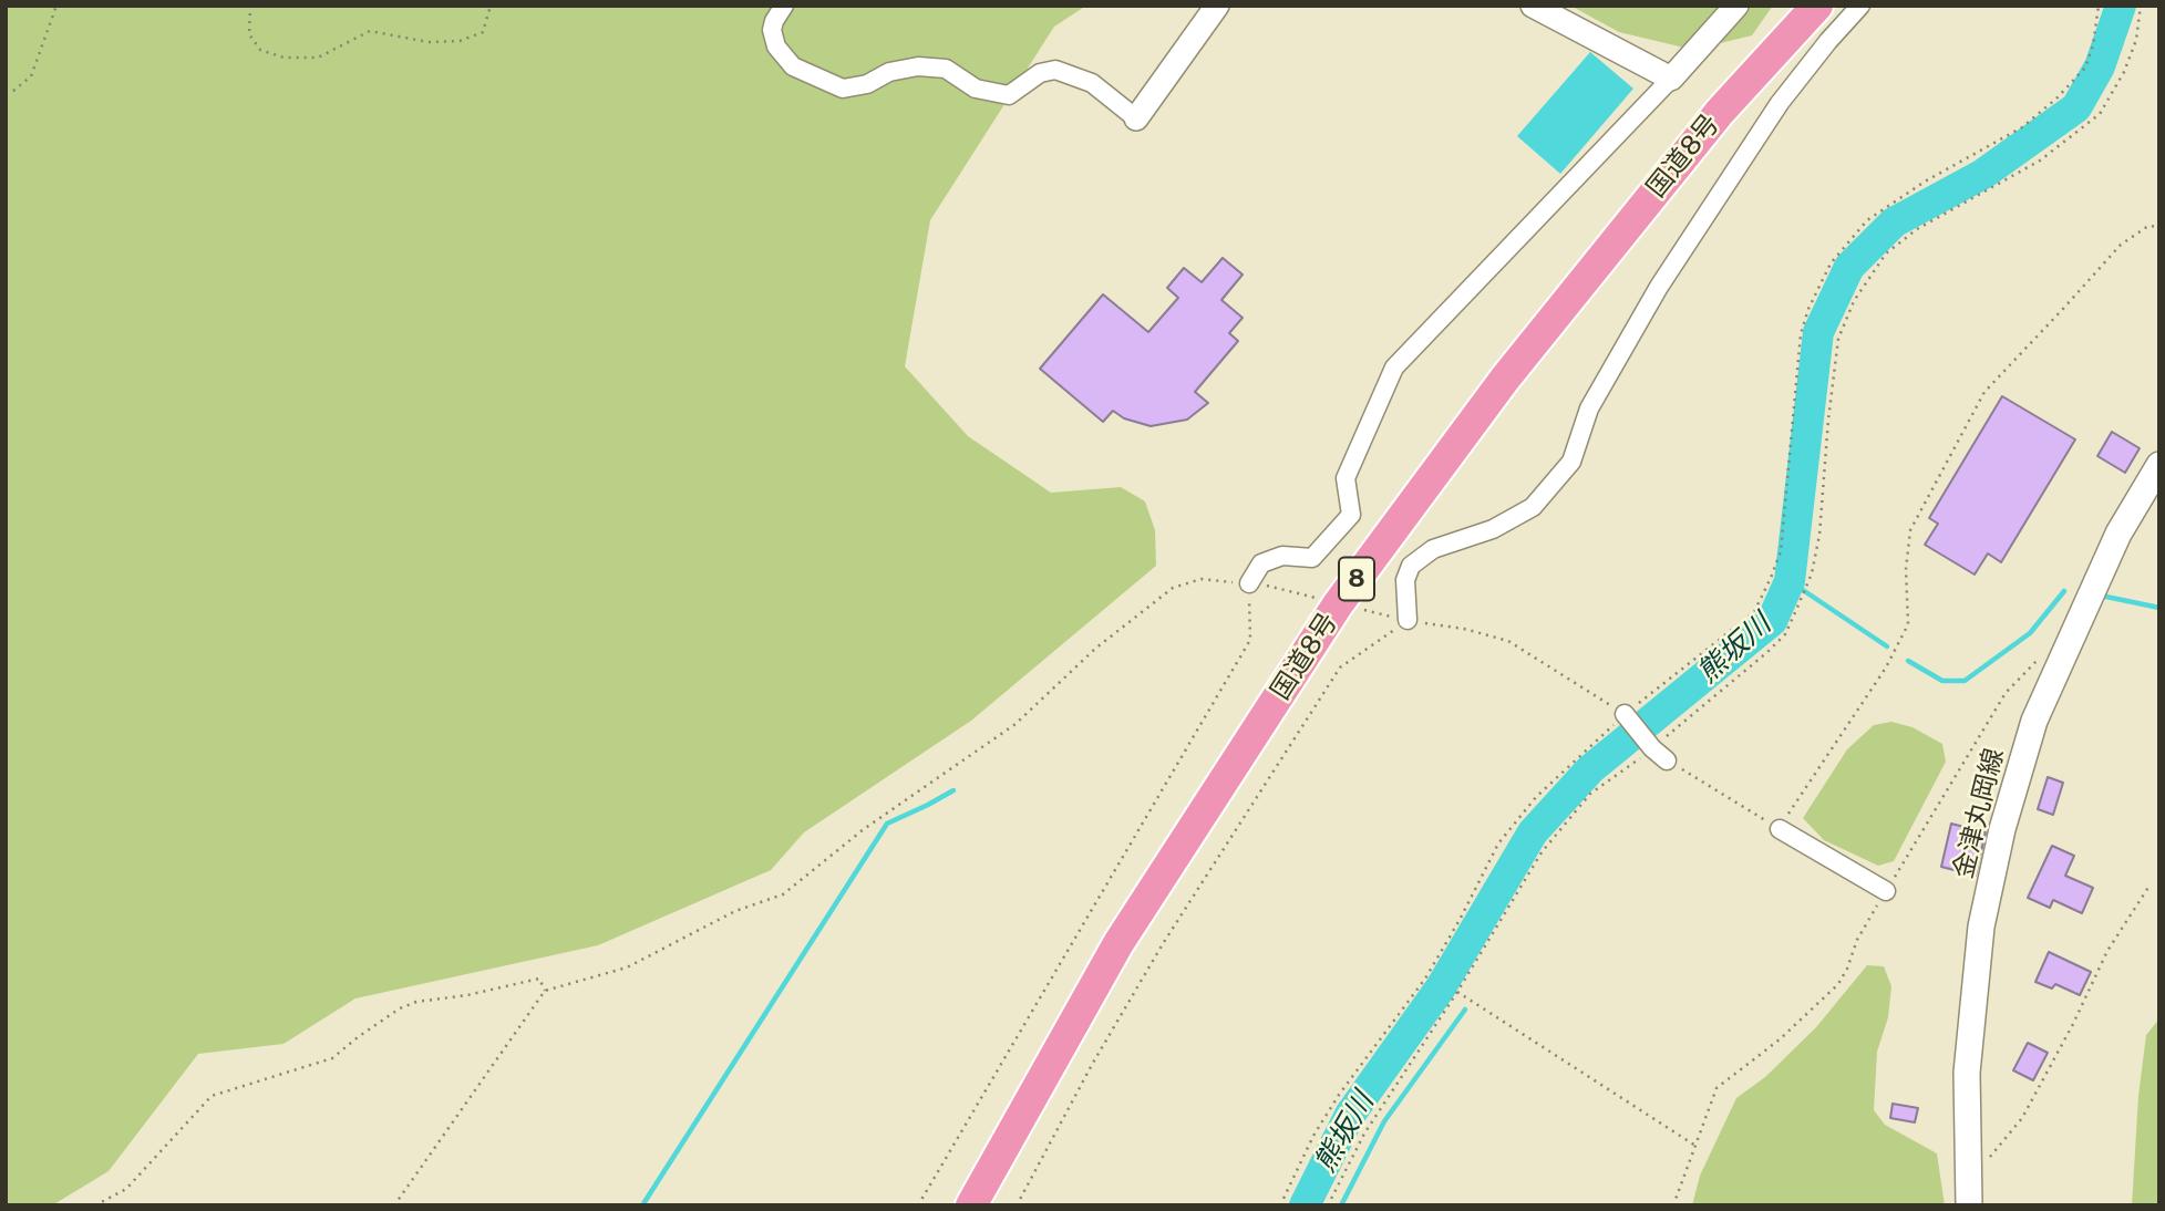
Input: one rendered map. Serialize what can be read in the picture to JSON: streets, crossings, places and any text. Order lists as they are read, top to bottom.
{
  "streets": {
    "highway": ["国道8号", "8"],
    "main road": ["金津丸岡線"]
  },
  "water": ["熊坂川"]
}
